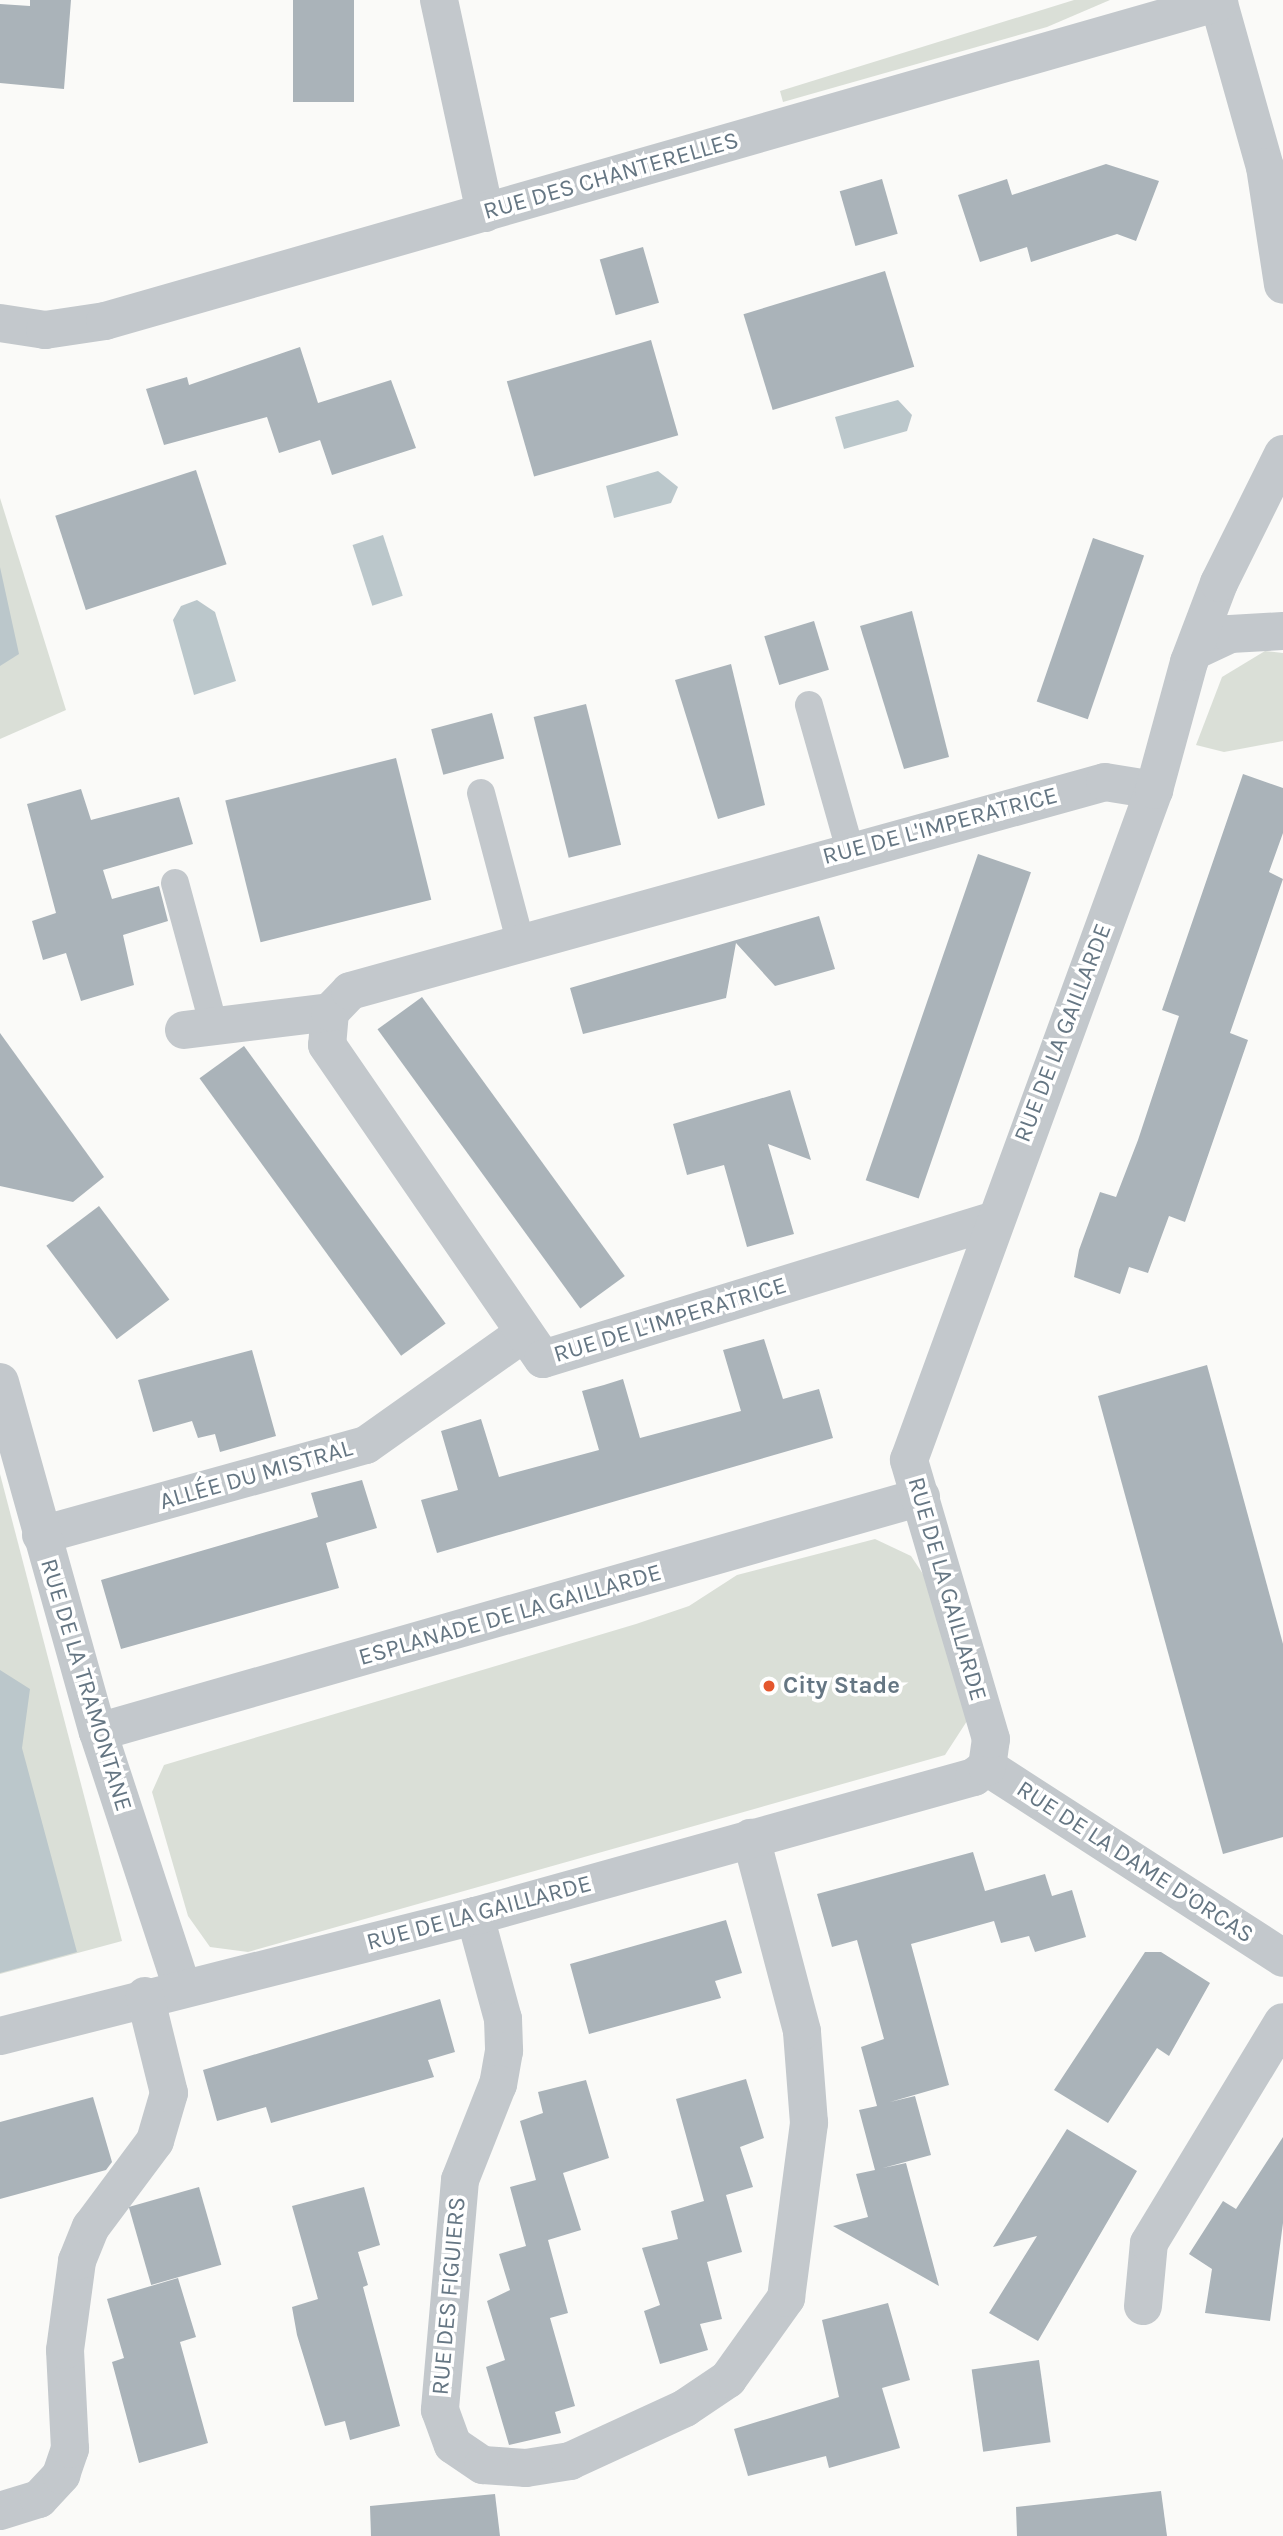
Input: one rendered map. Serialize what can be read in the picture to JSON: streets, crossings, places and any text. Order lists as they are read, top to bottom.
{
  "streets": {
    "street": [
      "RUE DES CHANTERELLES",
      "RUE DE L'IMPERATRICE",
      "RUE DE LA GAILLARDE",
      "ALLÉE DU MISTRAL",
      "ESPLANADE DE LA GAILLARDE",
      "RUE DE LA TRAMONTANE",
      "RUE DE LA DAME D'ORCAS",
      "RUE DES FIGUIERS"
    ]
  },
  "crossings": [
    ["RUE DE L'IMPERATRICE", "RUE DE LA GAILLARDE"],
    ["RUE DE L'IMPERATRICE", "ALLÉE DU MISTRAL"],
    ["RUE DE LA GAILLARDE", "ESPLANADE DE LA GAILLARDE"],
    ["RUE DE LA GAILLARDE", "RUE DE LA TRAMONTANE"],
    ["RUE DE LA GAILLARDE", "RUE DE LA DAME D'ORCAS"],
    ["RUE DE LA GAILLARDE", "RUE DES FIGUIERS"],
    ["ALLÉE DU MISTRAL", "RUE DE LA TRAMONTANE"],
    ["ESPLANADE DE LA GAILLARDE", "RUE DE LA TRAMONTANE"]
  ],
  "places": ["City Stade"]
}
